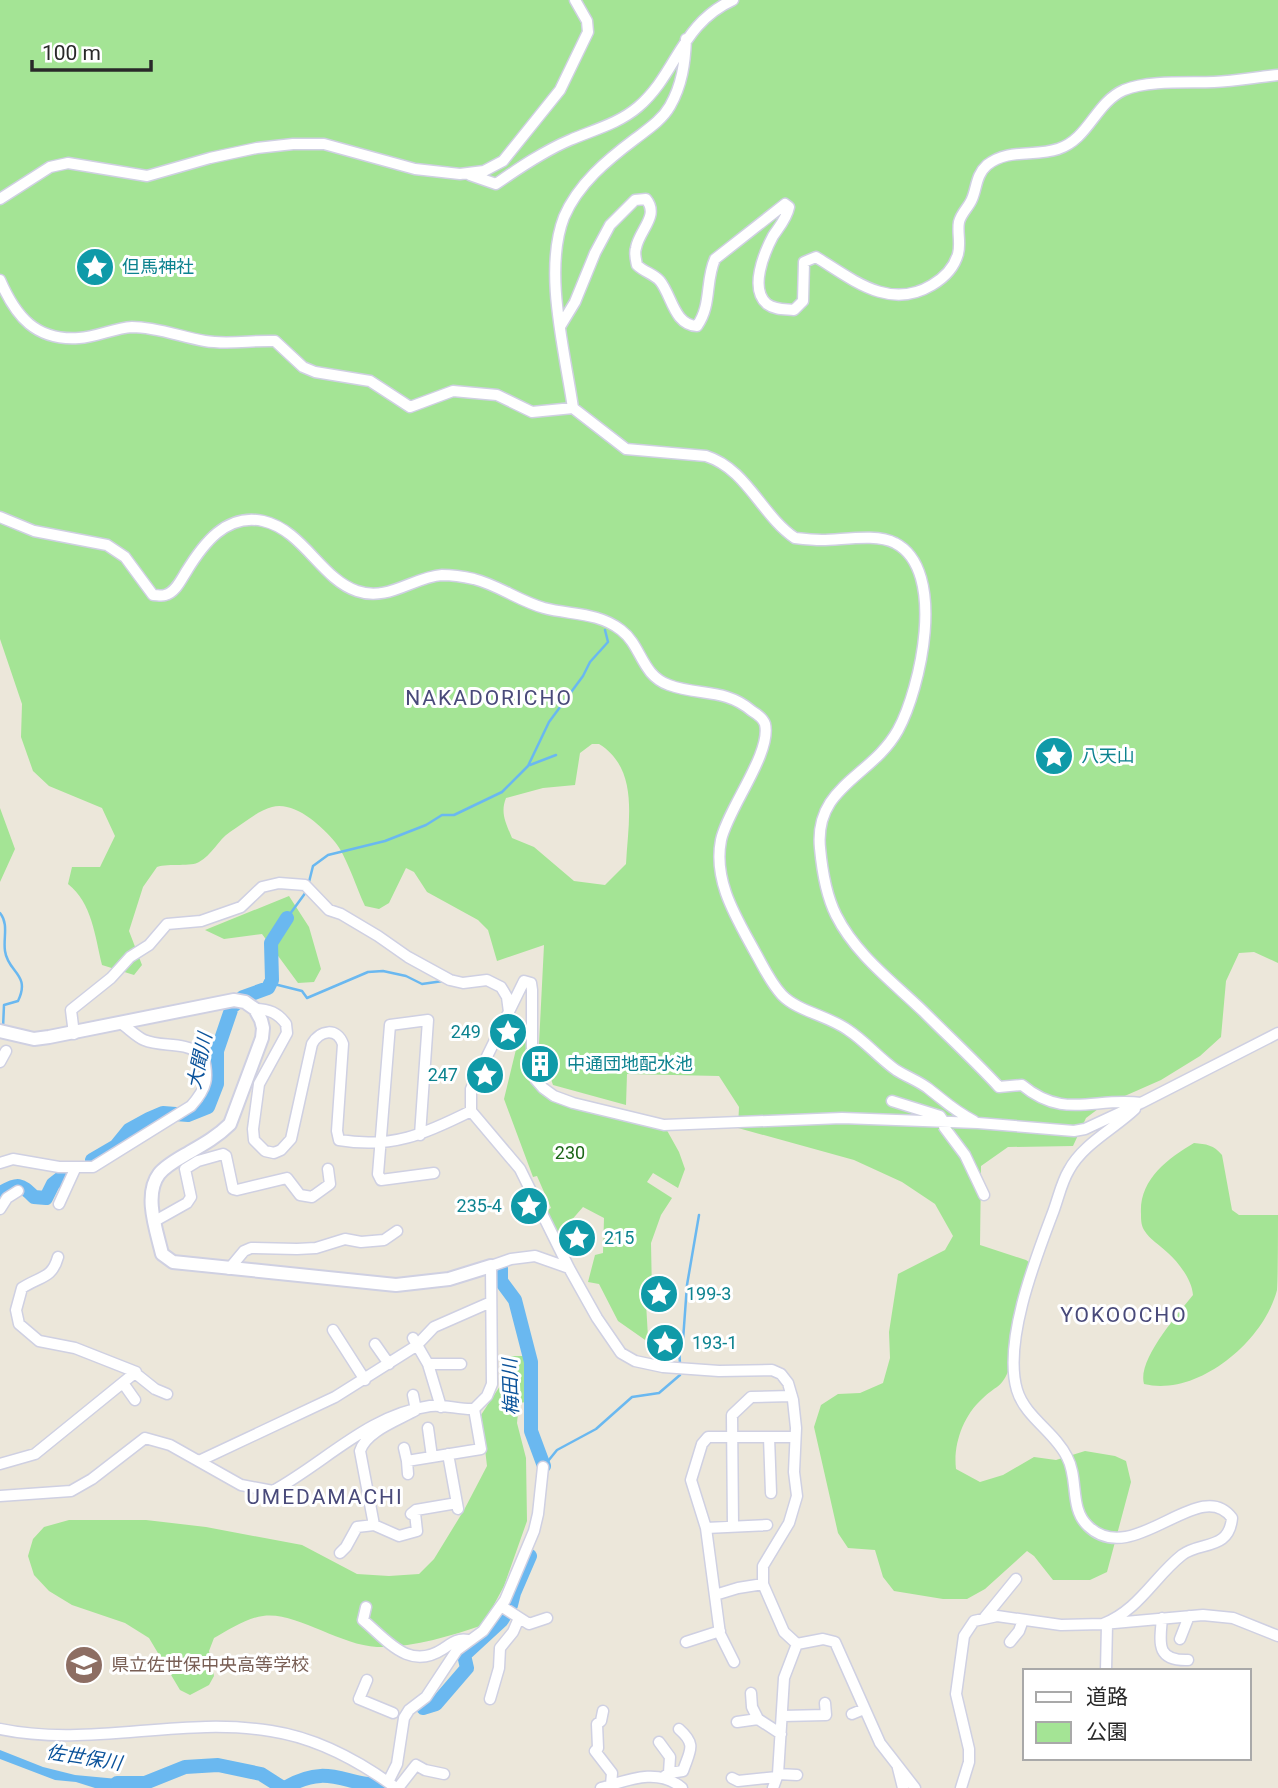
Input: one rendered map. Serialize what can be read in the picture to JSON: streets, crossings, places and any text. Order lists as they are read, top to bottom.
{
  "districts": ["NAKADORICHO", "YOKOOCHO", "UMEDAMACHI"],
  "water": ["大聞川", "梅田川", "佐世保川"],
  "parks": ["230"],
  "places": {
    "place": [
      "但馬神社",
      "八天山",
      "249",
      "247",
      "235-4",
      "215",
      "199-3",
      "193-1"
    ],
    "building": ["中通団地配水池"],
    "school or university": ["県立佐世保中央高等学校"]
  },
  "legend": ["道路", "公園"],
  "scale_bar": "100 m"
}
